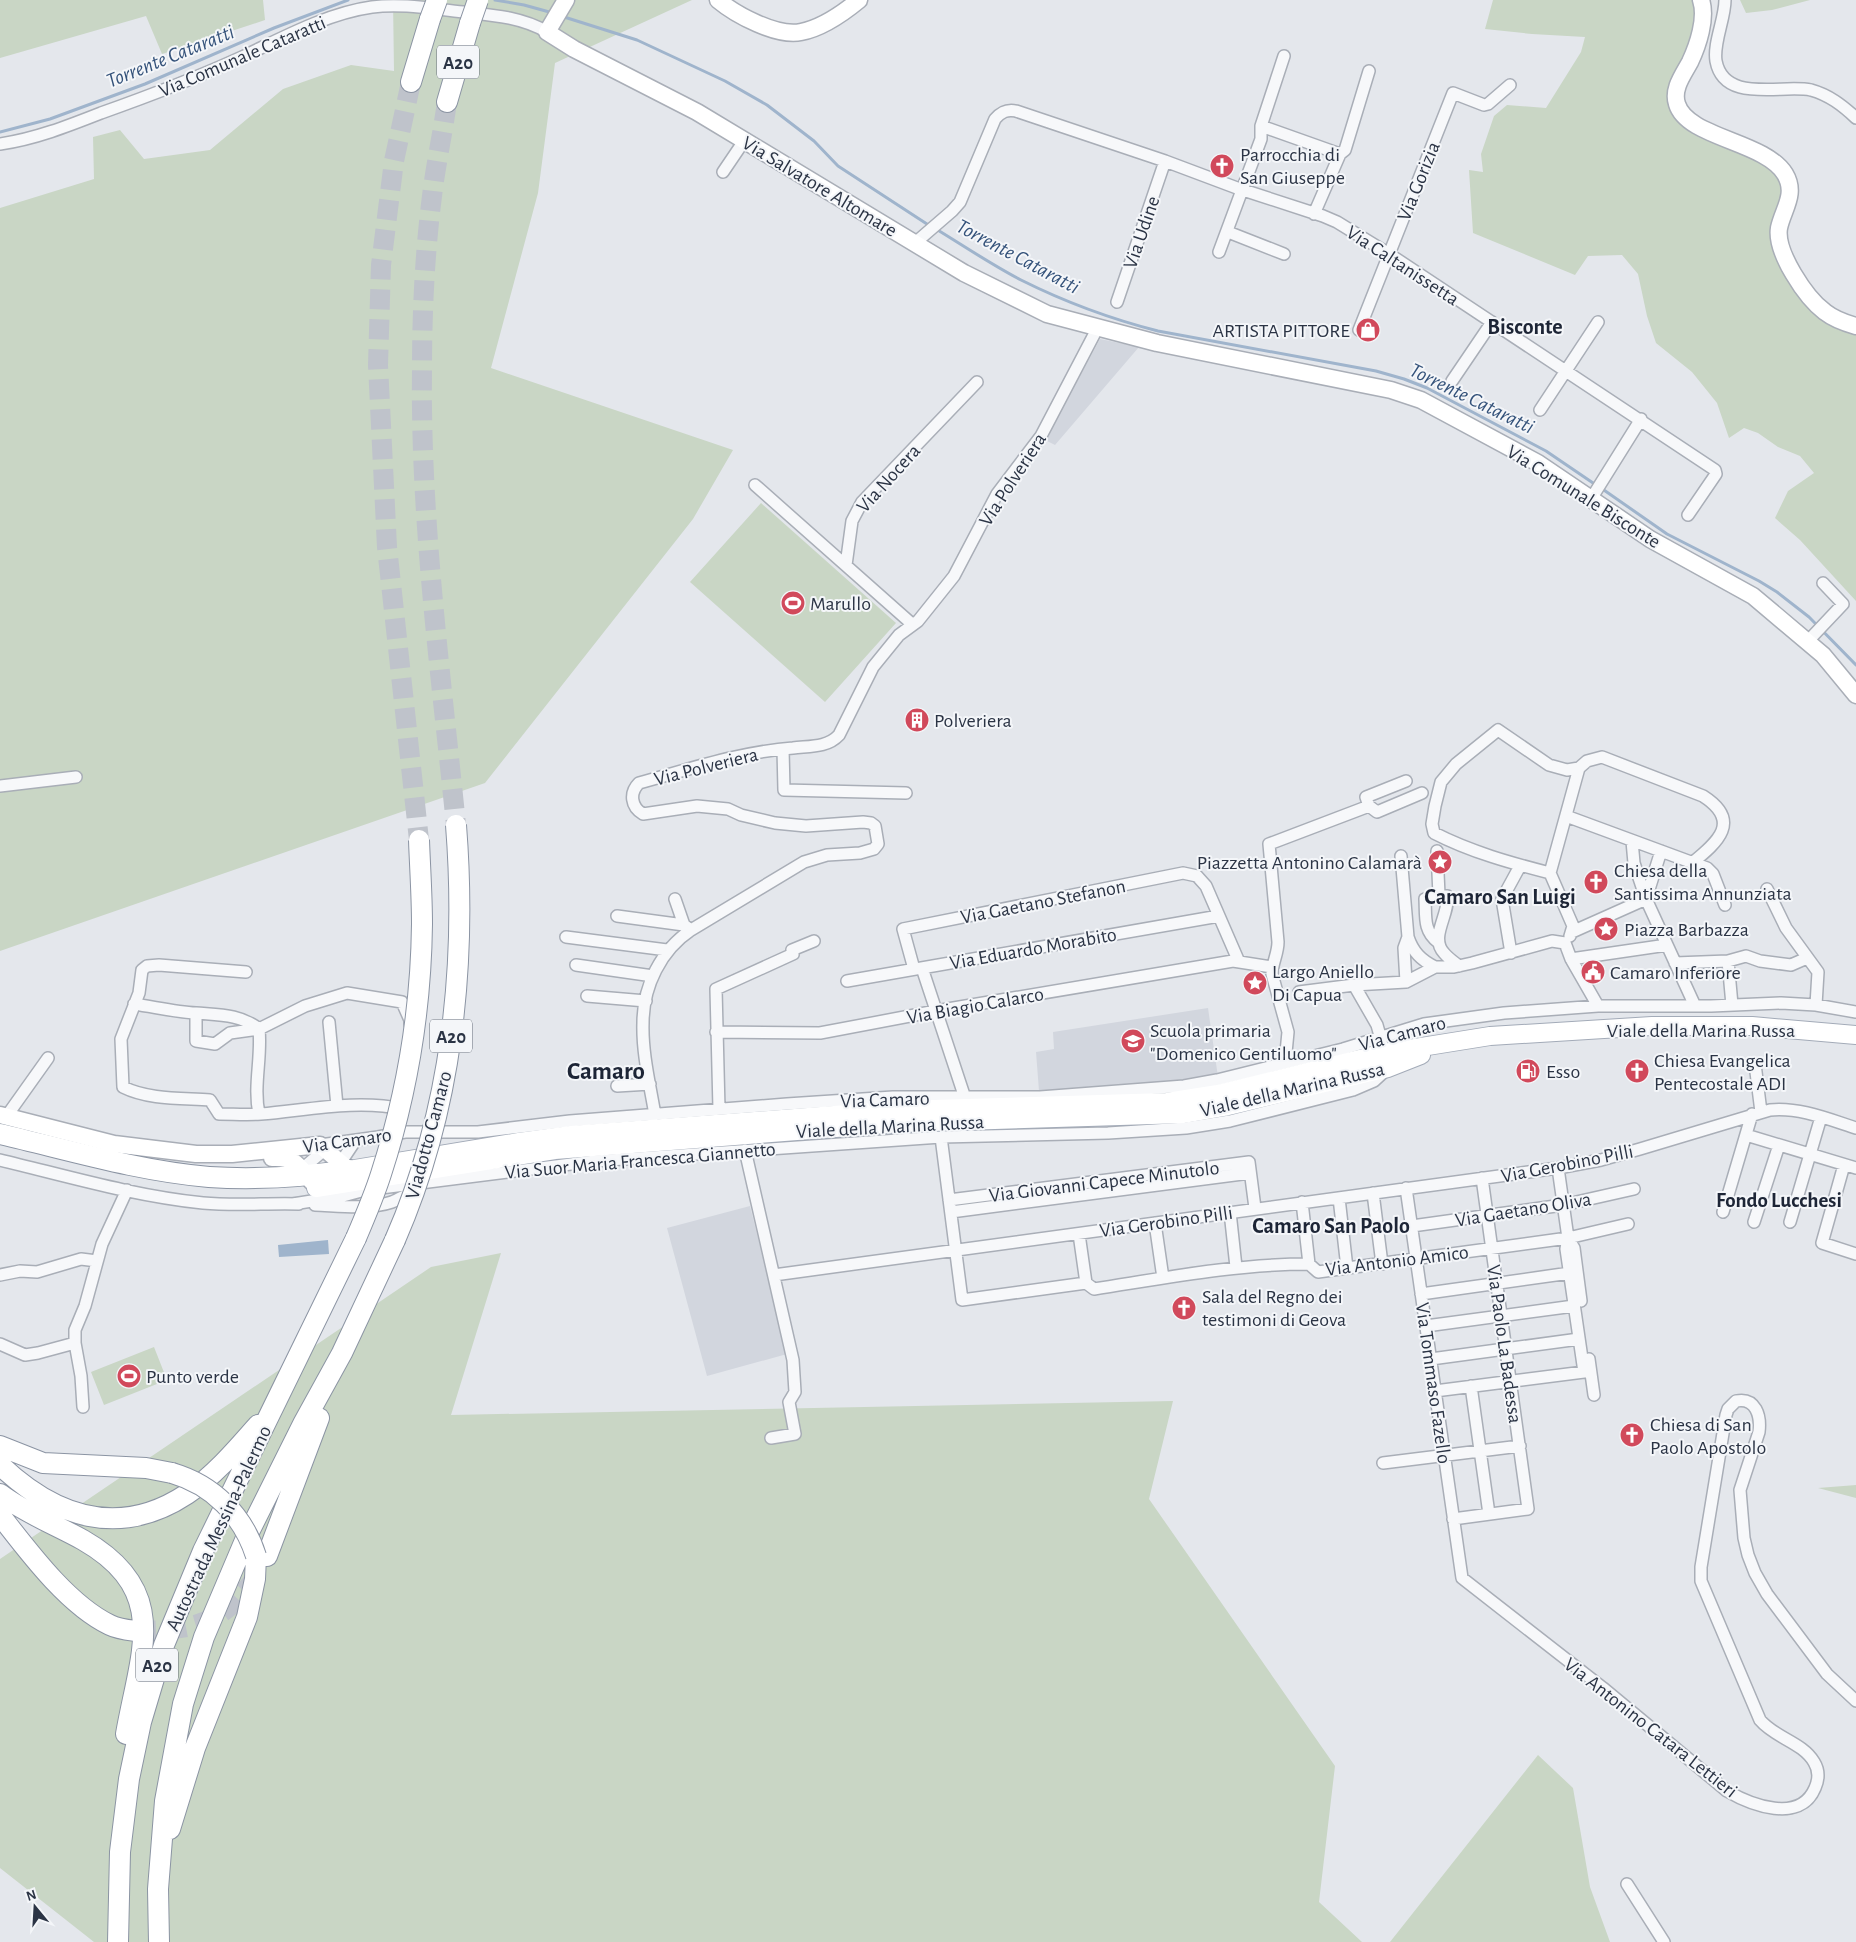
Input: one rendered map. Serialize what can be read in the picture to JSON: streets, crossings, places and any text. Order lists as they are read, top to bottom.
{
  "streets": {
    "highway": ["A20", "Viadotto Camaro", "Autostrada Messina-Palermo"],
    "main road": ["Viale della Marina Russa"],
    "street": [
      "Via Comunale Cataratti",
      "Via Gorizia",
      "Via Salvatore Altomare",
      "Via Udine",
      "Via Caltanissetta",
      "Via Nocera",
      "Via Polveriera",
      "Via Comunale Bisconte",
      "Via Gaetano Stefanon",
      "Via Eduardo Morabito",
      "Via Biagio Calarco",
      "Via Camaro",
      "Via Suor Maria Francesca Giannetto",
      "Via Gerobino Pilli",
      "Via Giovanni Capece Minutolo",
      "Via Gaetano Oliva",
      "Via Antonio Amico",
      "Via Paolo La Badessa",
      "Via Tommaso Fazello",
      "Via Antonino Catara Lettieri"
    ]
  },
  "crossings": [
    ["Via Comunale Cataratti", "Via Salvatore Altomare"],
    ["Via Gorizia", "Via Caltanissetta"],
    ["Via Salvatore Altomare", "Via Caltanissetta"],
    ["Via Salvatore Altomare", "Via Polveriera"],
    ["Via Salvatore Altomare", "Via Comunale Bisconte"],
    ["Via Udine", "Via Caltanissetta"],
    ["Via Polveriera", "Via Comunale Bisconte"],
    ["Via Polveriera", "Via Camaro"],
    ["Via Gaetano Stefanon", "Via Eduardo Morabito"],
    ["Viale della Marina Russa", "Via Camaro"],
    ["Viale della Marina Russa", "Via Suor Maria Francesca Giannetto"],
    ["Via Camaro", "Via Suor Maria Francesca Giannetto"],
    ["Viadotto Camaro", "Autostrada Messina-Palermo"],
    ["Via Gerobino Pilli", "Via Antonio Amico"],
    ["Via Gerobino Pilli", "Via Paolo La Badessa"],
    ["Via Gerobino Pilli", "Via Tommaso Fazello"],
    ["Via Gaetano Oliva", "Via Paolo La Badessa"],
    ["Via Gaetano Oliva", "Via Tommaso Fazello"],
    ["Via Antonio Amico", "Via Paolo La Badessa"],
    ["Via Antonio Amico", "Via Tommaso Fazello"],
    ["Via Tommaso Fazello", "Via Antonino Catara Lettieri"]
  ],
  "districts": [
    "Bisconte",
    "Camaro San Luigi",
    "Camaro",
    "Fondo Lucchesi",
    "Camaro San Paolo"
  ],
  "water": ["Torrente Cataratti"],
  "places": {
    "church": [
      "Parrocchia di San Giuseppe",
      "Chiesa della Santissima Annunziata",
      "Chiesa Evangelica Pentecostale ADI",
      "Sala del Regno dei testimoni di Geova",
      "Chiesa di San Paolo Apostolo"
    ],
    "shop": ["ARTISTA PITTORE"],
    "sports": ["Marullo", "Punto verde"],
    "building": ["Polveriera"],
    "place": ["Piazzetta Antonino Calamarà", "Piazza Barbazza", "Largo Aniello Di Capua"],
    "public building": ["Camaro Inferiore"],
    "school or university": ["Scuola primaria \"Domenico Gentiluomo\""],
    "fuel station": ["Esso"]
  },
  "north": "top"
}
